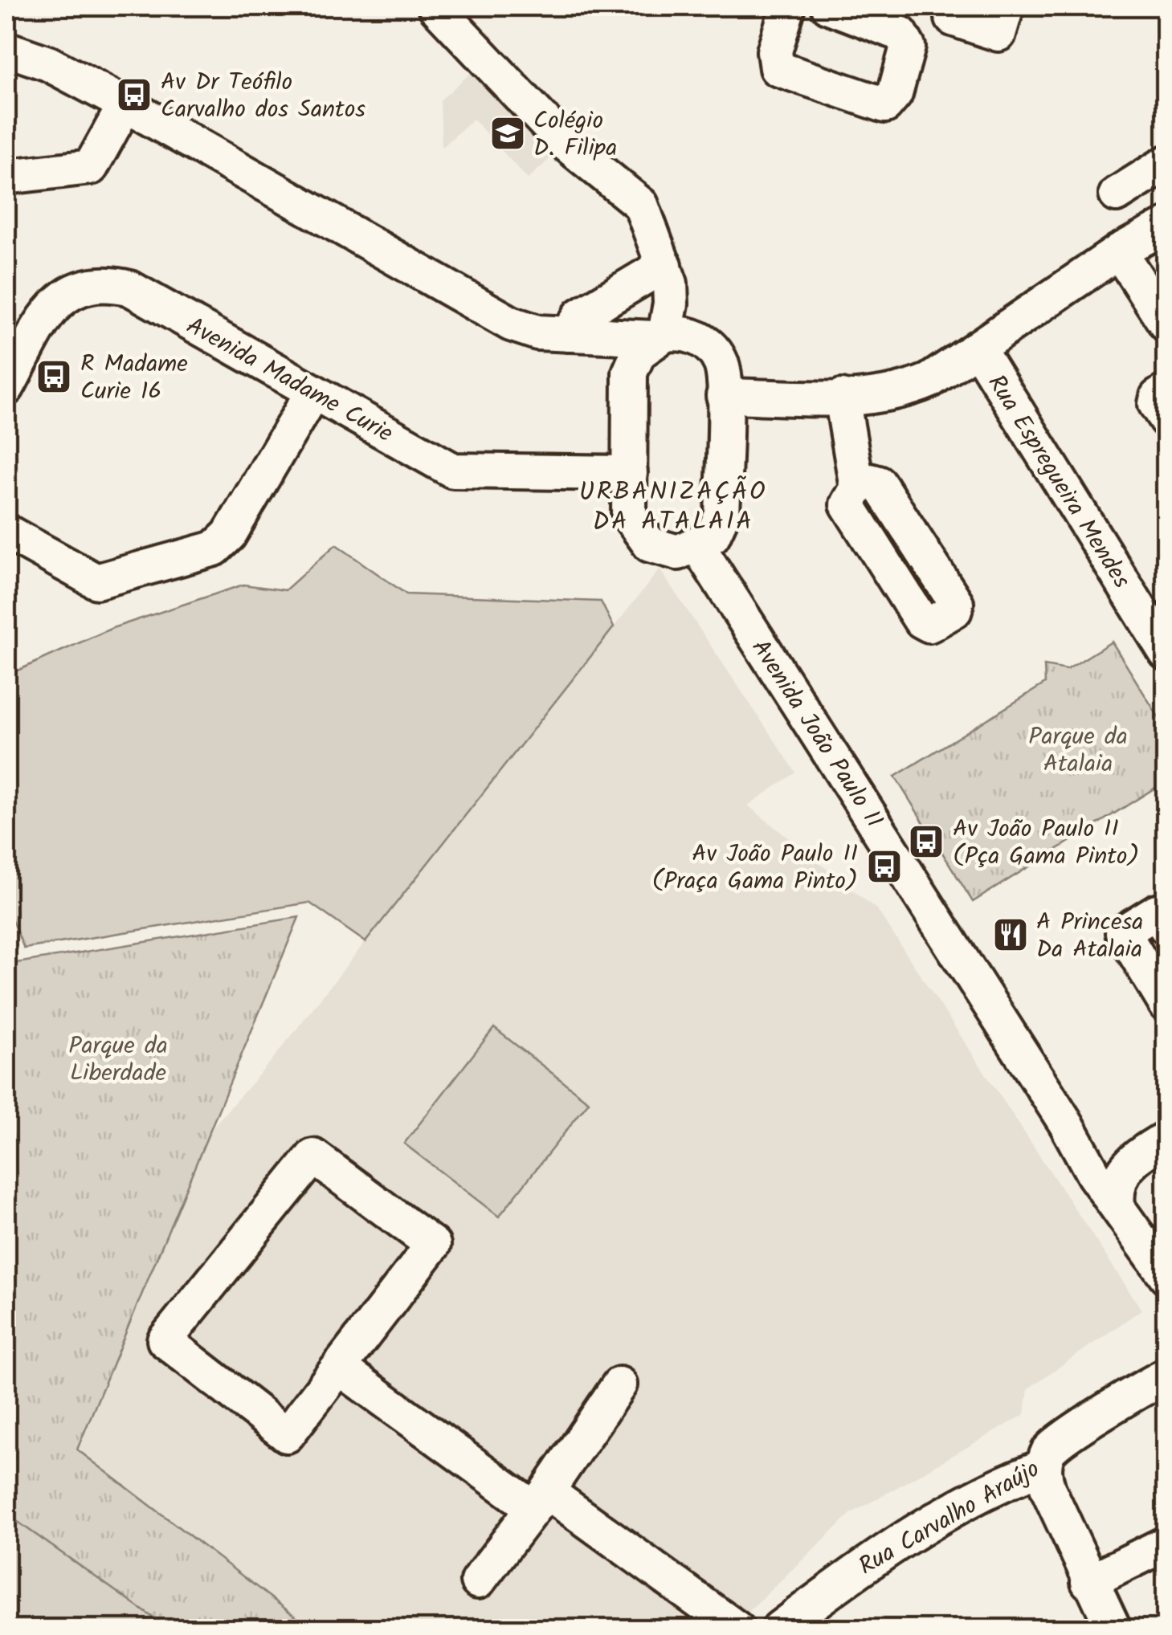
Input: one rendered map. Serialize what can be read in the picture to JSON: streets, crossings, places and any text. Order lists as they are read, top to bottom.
{
  "streets": {
    "street": [
      "Avenida Madame Curie",
      "Rua Espregueira Mendes",
      "Avenida João Paulo II",
      "Rua Carvalho Araújo"
    ]
  },
  "districts": ["URBANIZAÇÃO DA ATALAIA"],
  "parks": ["Parque da Atalaia", "Parque da Liberdade"],
  "places": {
    "bus stop": [
      "Av Dr Teófilo Carvalho dos Santos",
      "R Madame Curie 16",
      "Av João Paulo II (Pça Gama Pinto)",
      "Av João Paulo II (Praça Gama Pinto)"
    ],
    "school or university": ["Colégio D. Filipa"],
    "restaurant": ["A Princesa Da Atalaia"]
  }
}
